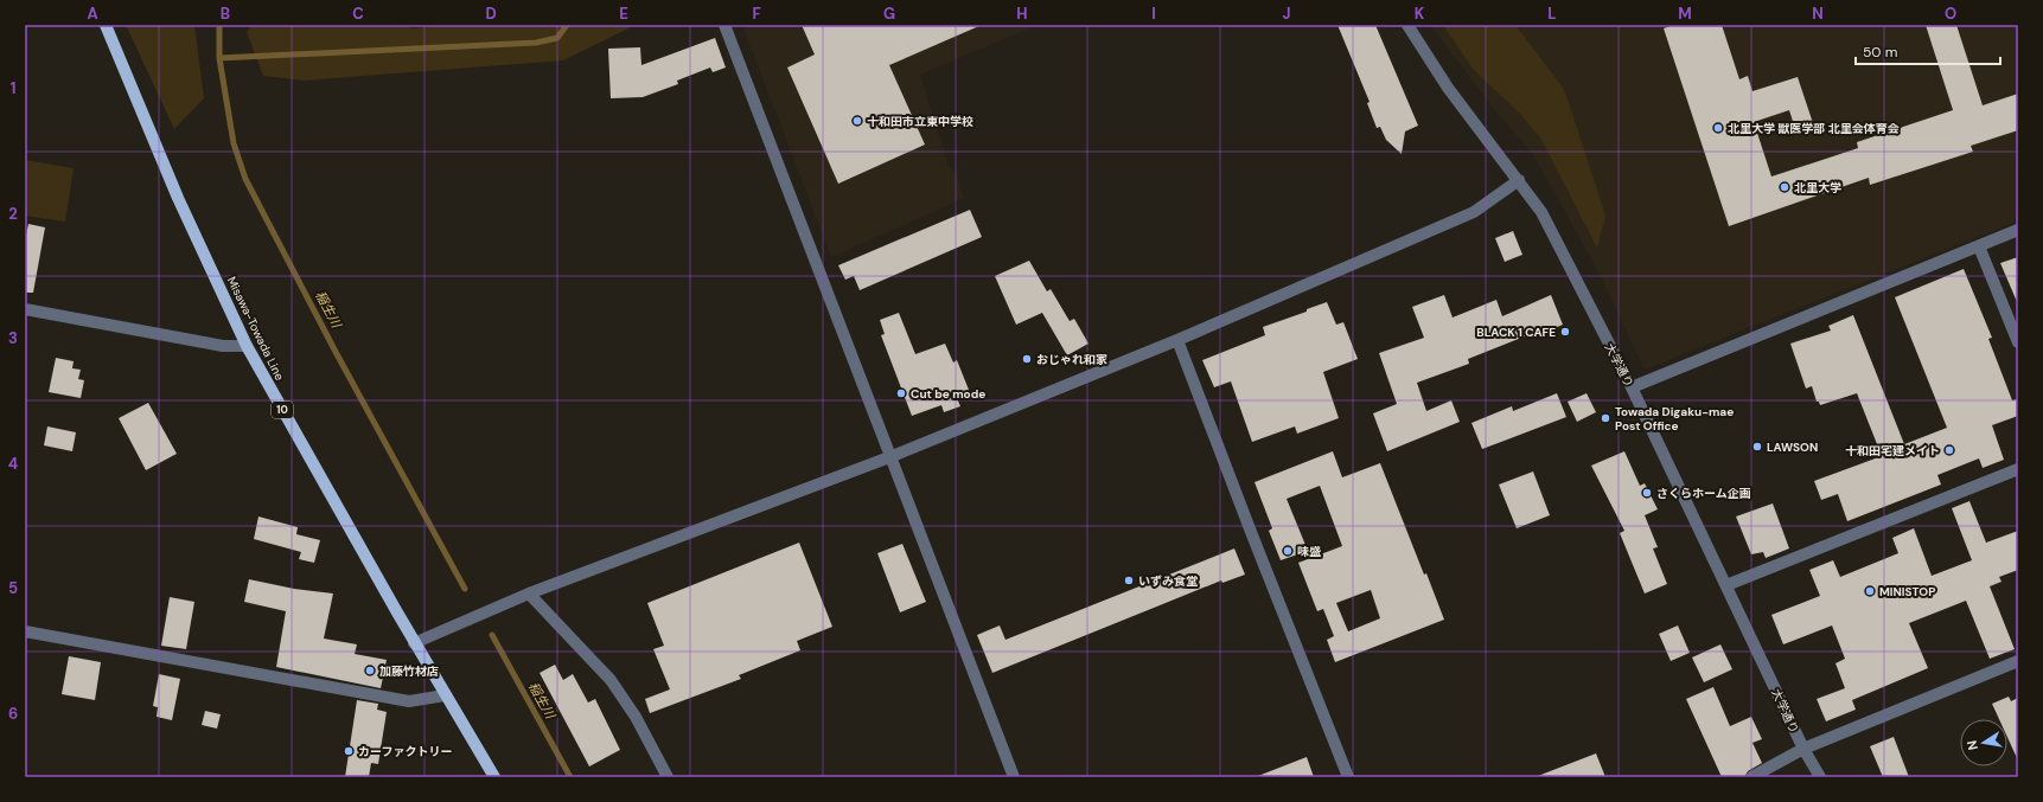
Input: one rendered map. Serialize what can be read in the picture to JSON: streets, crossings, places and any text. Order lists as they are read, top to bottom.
{
  "streets": {
    "main road": ["Misawa-Towada Line", "10"],
    "street": ["大学通り"]
  },
  "water": ["稲生川"],
  "places": [
    "十和田市立東中学校",
    "北里大学 獣医学部 北里会体育会",
    "北里大学",
    "BLACK 1 CAFE",
    "おじゃれ和家",
    "Cut be mode",
    "Towada Digaku-mae Post Office",
    "LAWSON",
    "十和田宅建メイト",
    "さくらホーム企画",
    "味盛",
    "いずみ食堂",
    "MINISTOP",
    "加藤竹材店",
    "カーファクトリー"
  ],
  "scale_bar": "50 m",
  "north": "left",
  "grid": {
    "columns": [
      "A",
      "B",
      "C",
      "D",
      "E",
      "F",
      "G",
      "H",
      "I",
      "J",
      "K",
      "L",
      "M",
      "N",
      "O"
    ],
    "rows": [
      "1",
      "2",
      "3",
      "4",
      "5",
      "6"
    ]
  }
}
